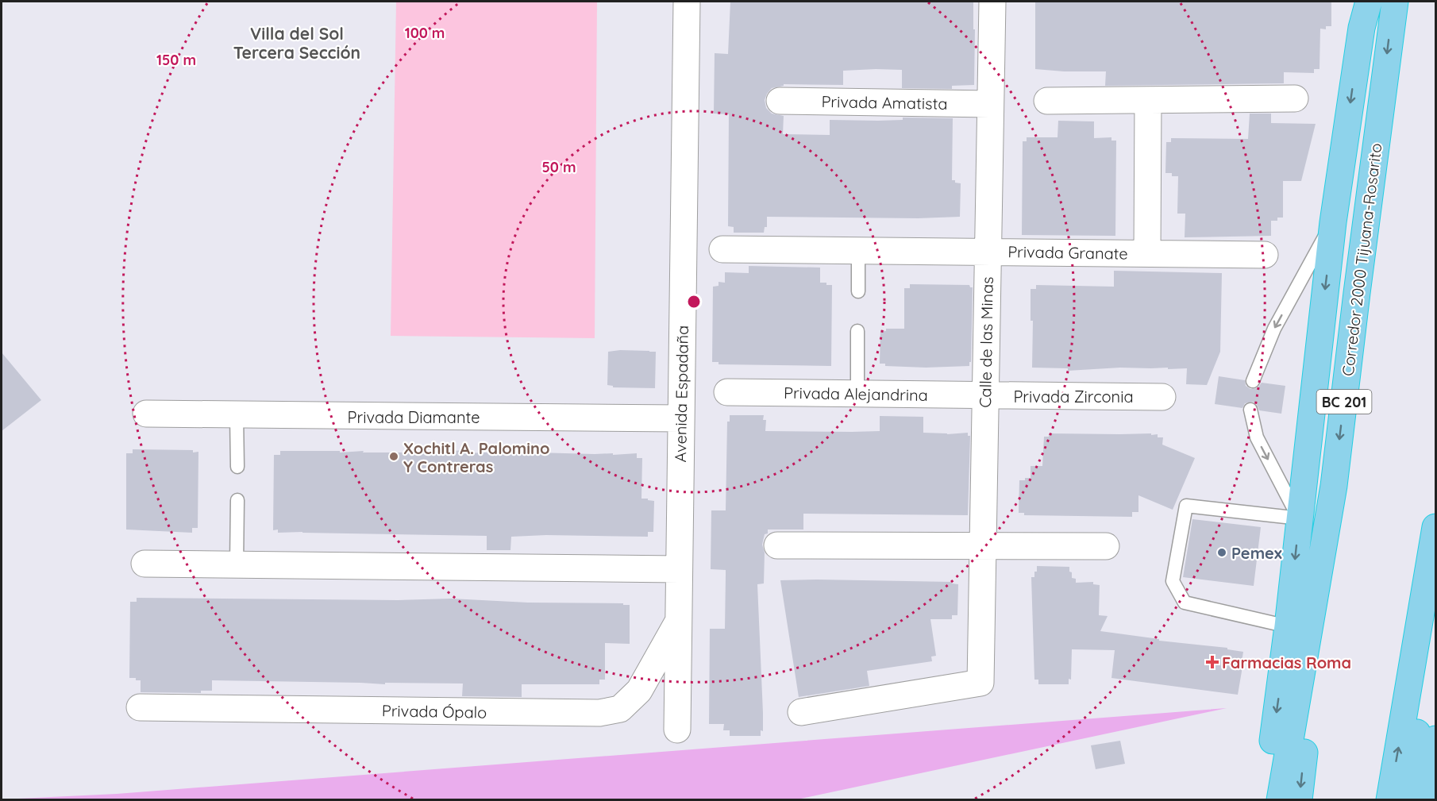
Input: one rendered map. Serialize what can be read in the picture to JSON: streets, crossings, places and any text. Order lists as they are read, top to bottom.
{
  "streets": {
    "highway": ["Corredor 2000 Tijuana-Rosarito", "BC 201"],
    "street": [
      "Privada Amatista",
      "Privada Granate",
      "Calle de las Minas",
      "Avenida Espadaña",
      "Privada Alejandrina",
      "Privada Zirconia",
      "Privada Diamante",
      "Privada Ópalo"
    ]
  },
  "crossings": [
    ["Privada Amatista", "Calle de las Minas"],
    ["Privada Granate", "Calle de las Minas"],
    ["Calle de las Minas", "Privada Alejandrina"],
    ["Calle de las Minas", "Privada Zirconia"],
    ["Avenida Espadaña", "Privada Diamante"],
    ["Avenida Espadaña", "Privada Ópalo"],
    ["Privada Alejandrina", "Privada Zirconia"]
  ],
  "districts": ["Villa del Sol Tercera Sección"],
  "places": {
    "other": ["Xochitl A. Palomino Y Contreras", "Pemex"],
    "health": ["Farmacias Roma"]
  },
  "rings": ["100 m", "150 m", "50 m"]
}
